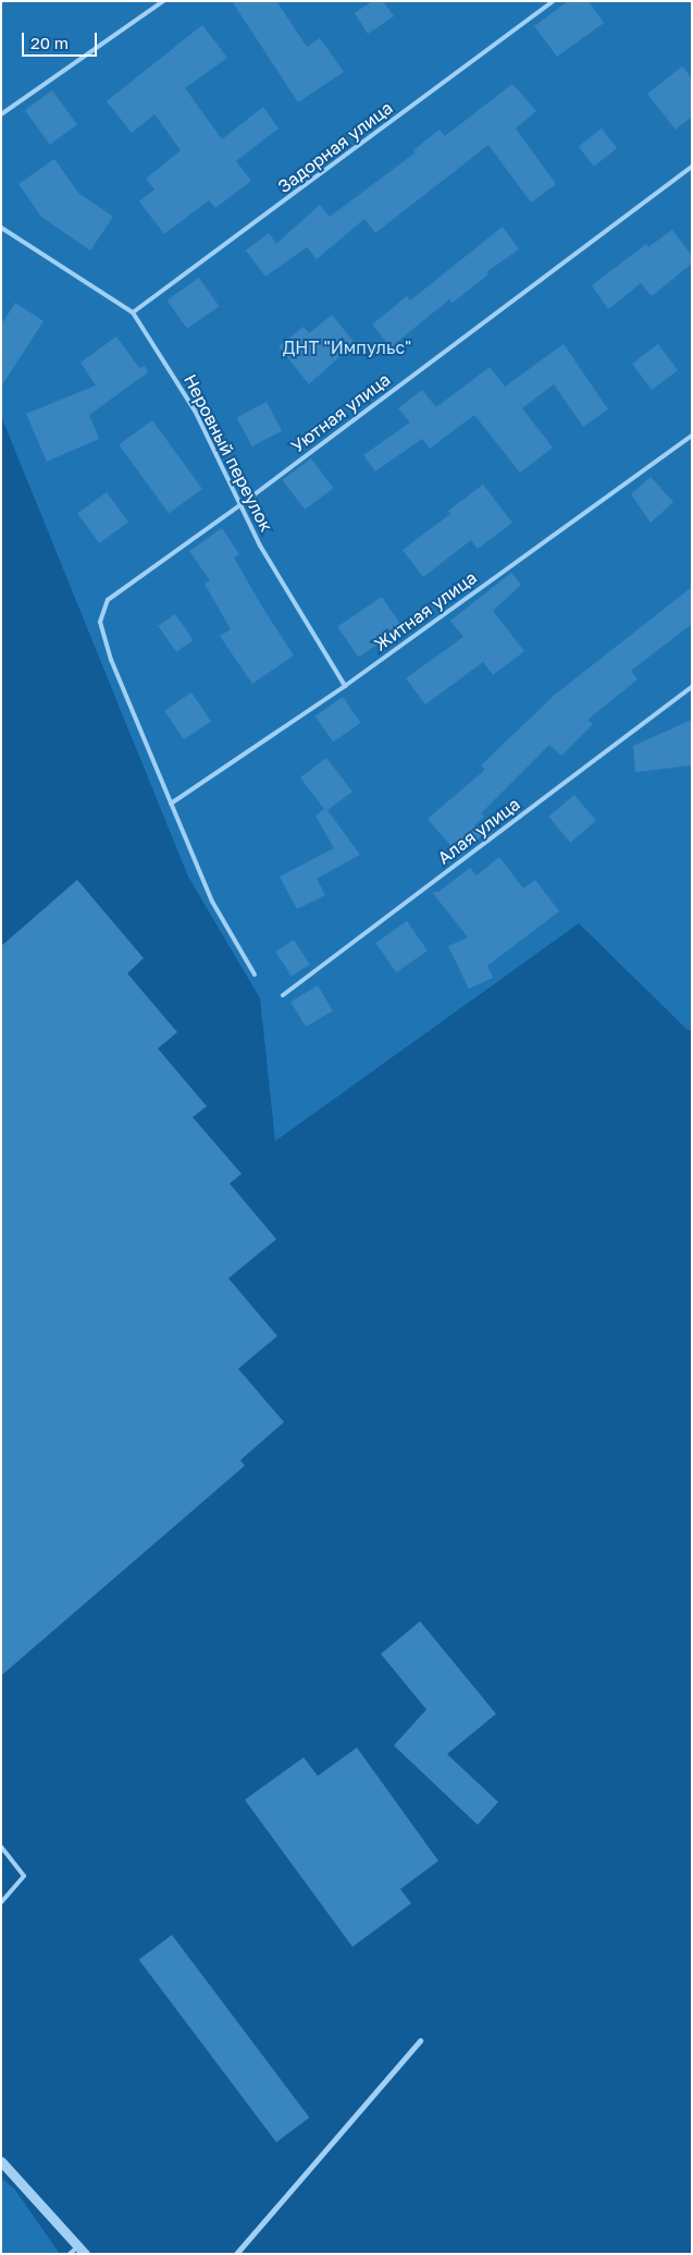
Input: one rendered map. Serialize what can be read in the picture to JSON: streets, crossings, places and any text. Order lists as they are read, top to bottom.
{
  "streets": {
    "lane": [
      "Задорная улица",
      "Уютная улица",
      "Неровный переулок",
      "Житная улица",
      "Алая улица"
    ]
  },
  "crossings": [
    ["Задорная улица", "Неровный переулок"],
    ["Уютная улица", "Неровный переулок"],
    ["Уютная улица", "Житная улица"],
    ["Неровный переулок", "Житная улица"]
  ],
  "parks": ["ДНТ \"Импульс\""],
  "scale_bar": "20 m"
}
